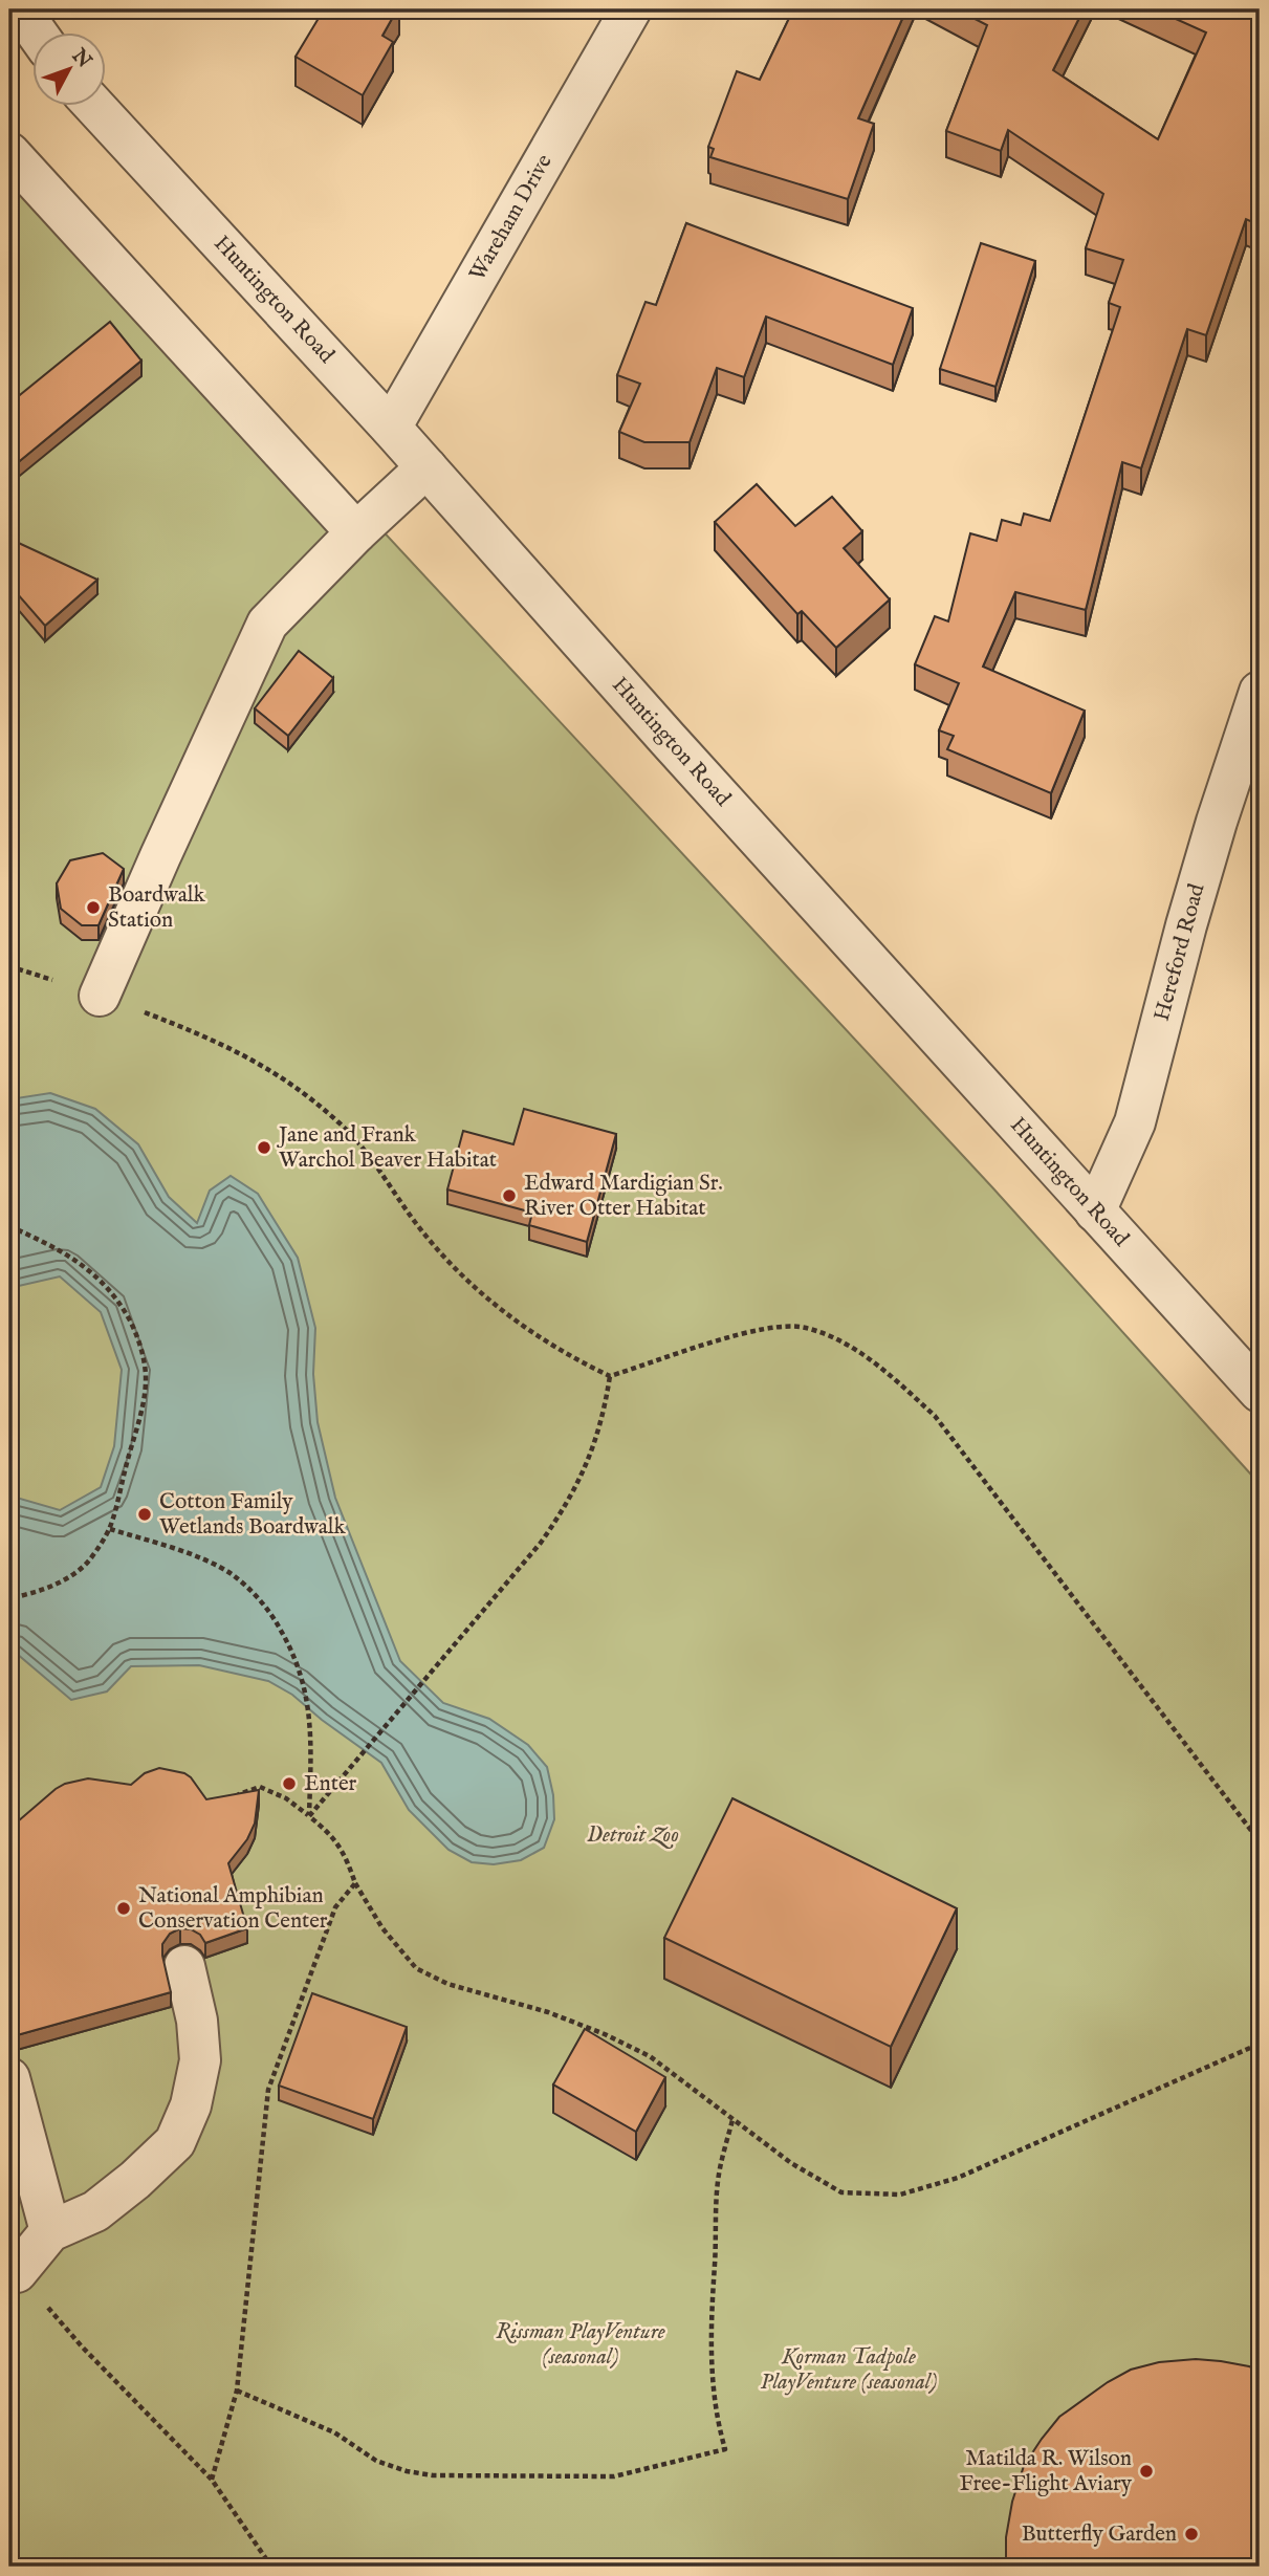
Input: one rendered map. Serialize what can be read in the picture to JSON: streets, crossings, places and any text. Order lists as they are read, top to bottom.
{
  "streets": {
    "street": ["Wareham Drive", "Huntington Road", "Hereford Road"]
  },
  "crossings": [
    ["Wareham Drive", "Huntington Road"],
    ["Huntington Road", "Hereford Road"]
  ],
  "parks": ["Detroit Zoo", "Rissman PlayVenture (seasonal)", "Korman Tadpole PlayVenture (seasonal)"],
  "places": [
    "Boardwalk Station",
    "Jane and Frank Warchol Beaver Habitat",
    "Edward Mardigian Sr. River Otter Habitat",
    "Cotton Family Wetlands Boardwalk",
    "Enter",
    "National Amphibian Conservation Center",
    "Matilda R. Wilson Free-Flight Aviary",
    "Butterfly Garden"
  ],
  "north": "top right"
}
